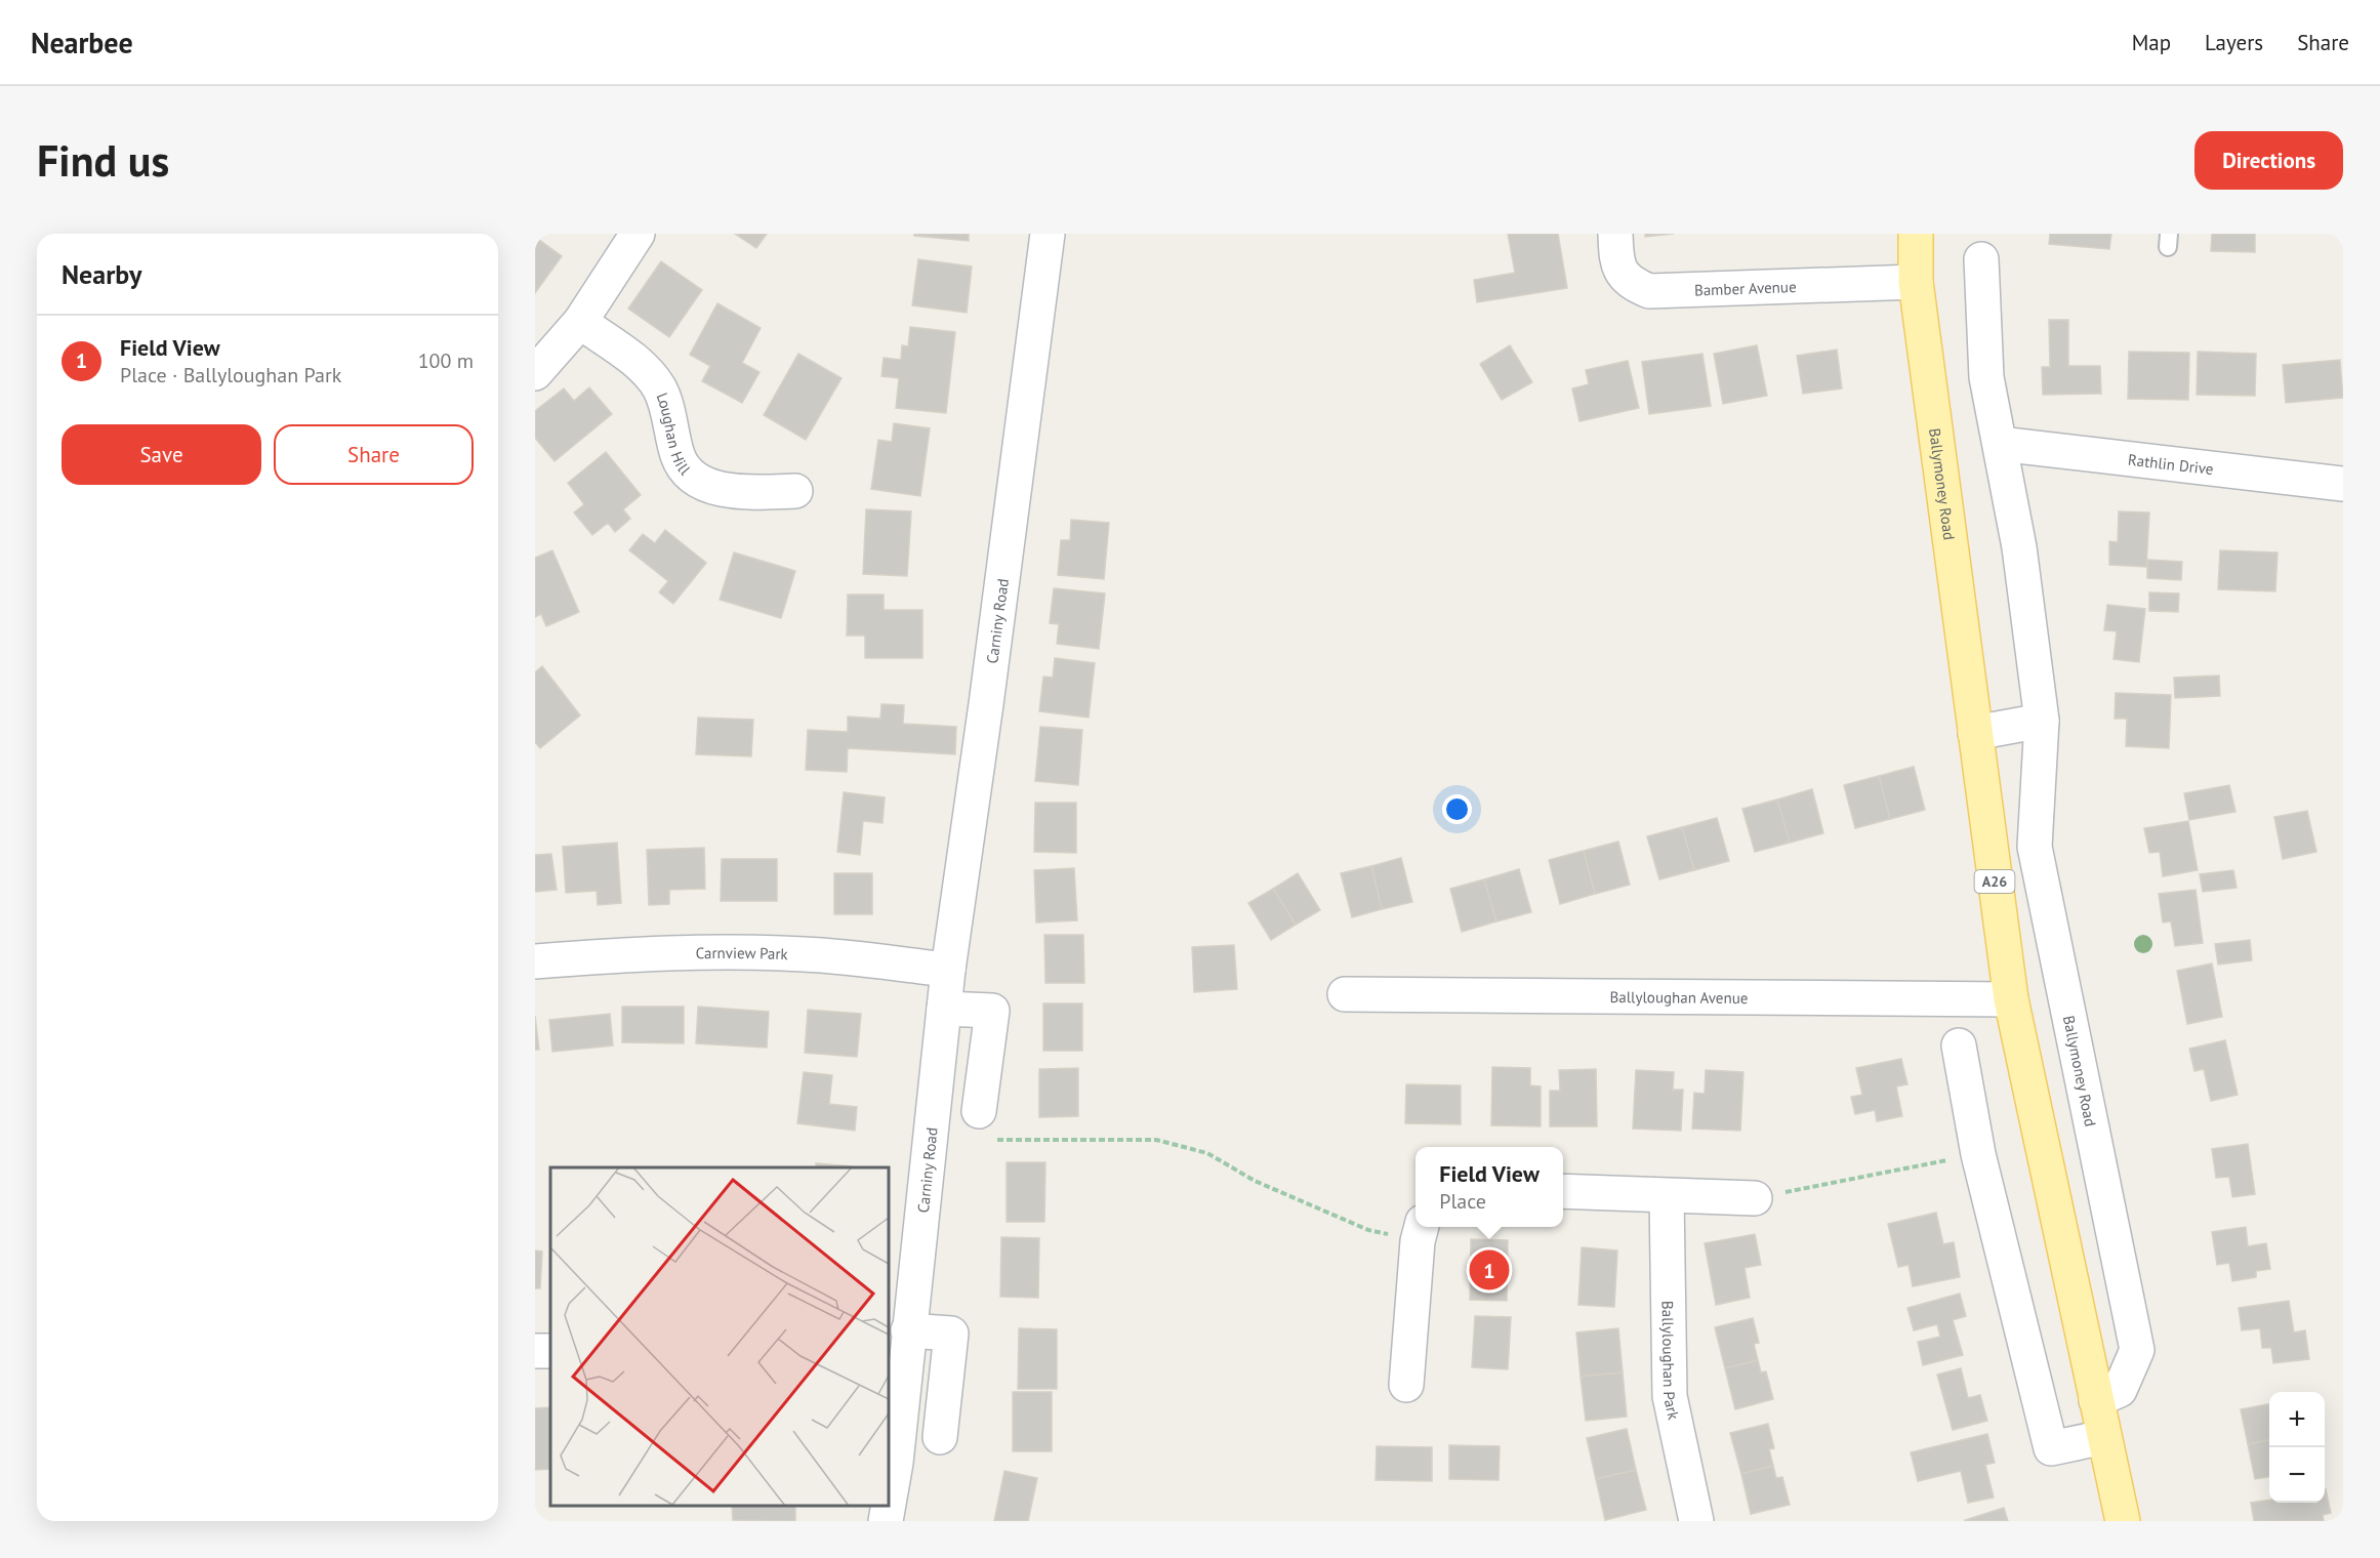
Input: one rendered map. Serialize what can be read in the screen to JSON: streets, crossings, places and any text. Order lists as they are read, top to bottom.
{
  "streets": {
    "main road": ["Ballymoney Road", "A26"],
    "street": [
      "Bamber Avenue",
      "Loughan Hill",
      "Rathlin Drive",
      "Carniny Road",
      "Carnview Park",
      "Ballyloughan Avenue",
      "Ballyloughan Park"
    ]
  },
  "crossings": [
    ["Bamber Avenue", "Ballymoney Road"],
    ["Rathlin Drive", "Ballymoney Road"],
    ["Ballymoney Road", "Ballyloughan Avenue"],
    ["Carniny Road", "Carnview Park"]
  ],
  "page": {
    "header": "Nearbee",
    "nav": ["Map", "Layers", "Share"],
    "buttons": [
      "Directions",
      ["Save", "Share"]
    ],
    "title": "Find us",
    "heading": "Nearby",
    "list": [
      {
        "mark": "1",
        "name": "Field View",
        "note": "Place · Ballyloughan Park",
        "value": "100 m"
      }
    ],
    "popup": ["Field View", "Place"],
    "pins": "1",
    "map_buttons": ["+", "−"]
  }
}
